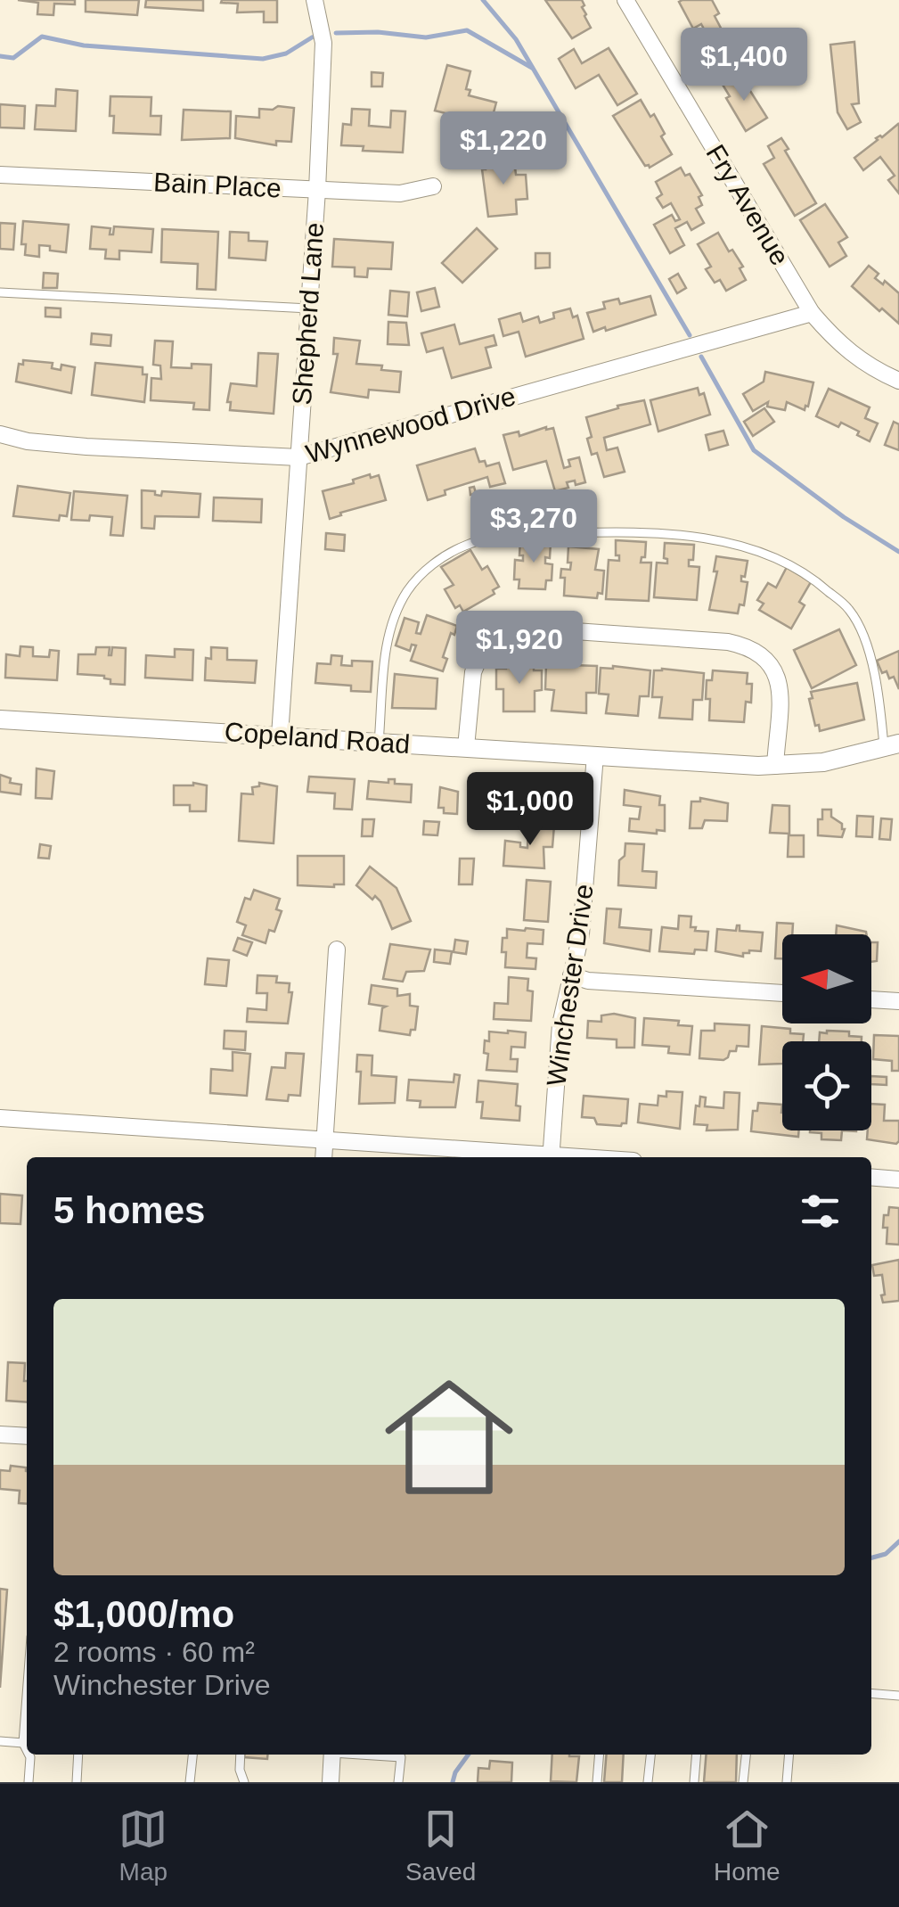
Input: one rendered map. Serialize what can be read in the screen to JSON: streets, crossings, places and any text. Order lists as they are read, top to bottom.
{
  "streets": {
    "street": [
      "Bain Place",
      "Fry Avenue",
      "Shepherd Lane",
      "Wynnewood Drive",
      "Copeland Road",
      "Winchester Drive"
    ]
  },
  "crossings": [
    ["Bain Place", "Shepherd Lane"],
    ["Fry Avenue", "Wynnewood Drive"],
    ["Shepherd Lane", "Wynnewood Drive"],
    ["Shepherd Lane", "Copeland Road"],
    ["Copeland Road", "Winchester Drive"]
  ],
  "north": "left",
  "page": {
    "price": [
      "$1,400",
      "$1,220",
      "$3,270",
      "$1,920",
      "$1,000"
    ],
    "heading": "5 homes",
    "list": [
      {
        "name": "$1,000/mo",
        "note": "2 rooms · 60 m² · Winchester Drive"
      }
    ],
    "tabs": ["Map", "Saved", "Home"]
  }
}
